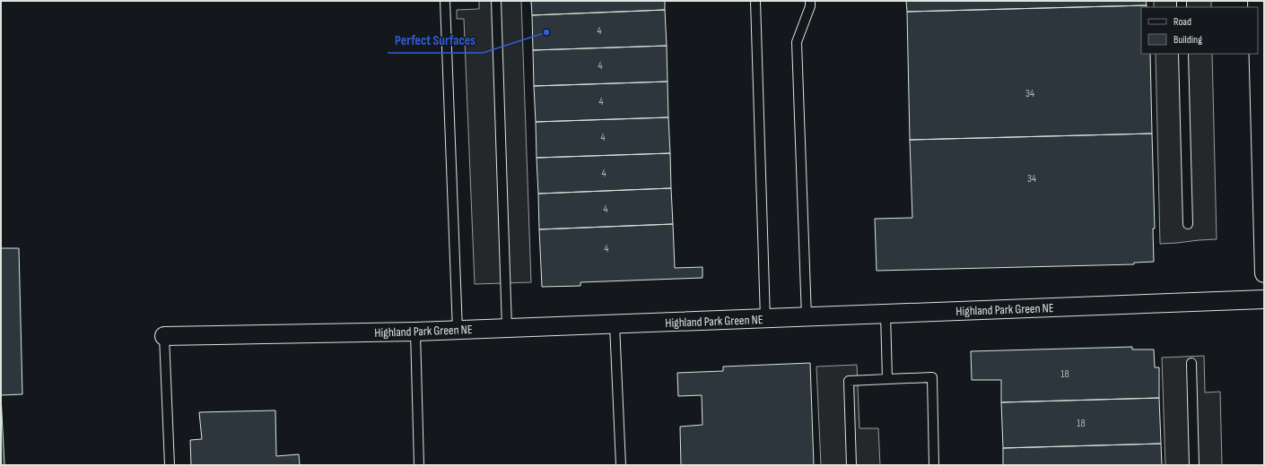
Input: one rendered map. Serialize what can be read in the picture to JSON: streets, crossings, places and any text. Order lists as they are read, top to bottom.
{
  "streets": {
    "street": ["Highland Park Green NE"]
  },
  "places": ["Perfect Surfaces"],
  "house_numbers": [
    "4",
    "4",
    "34",
    "4",
    "4",
    "4",
    "34",
    "4",
    "4",
    "18",
    "18"
  ],
  "legend": ["Road", "Building"]
}
